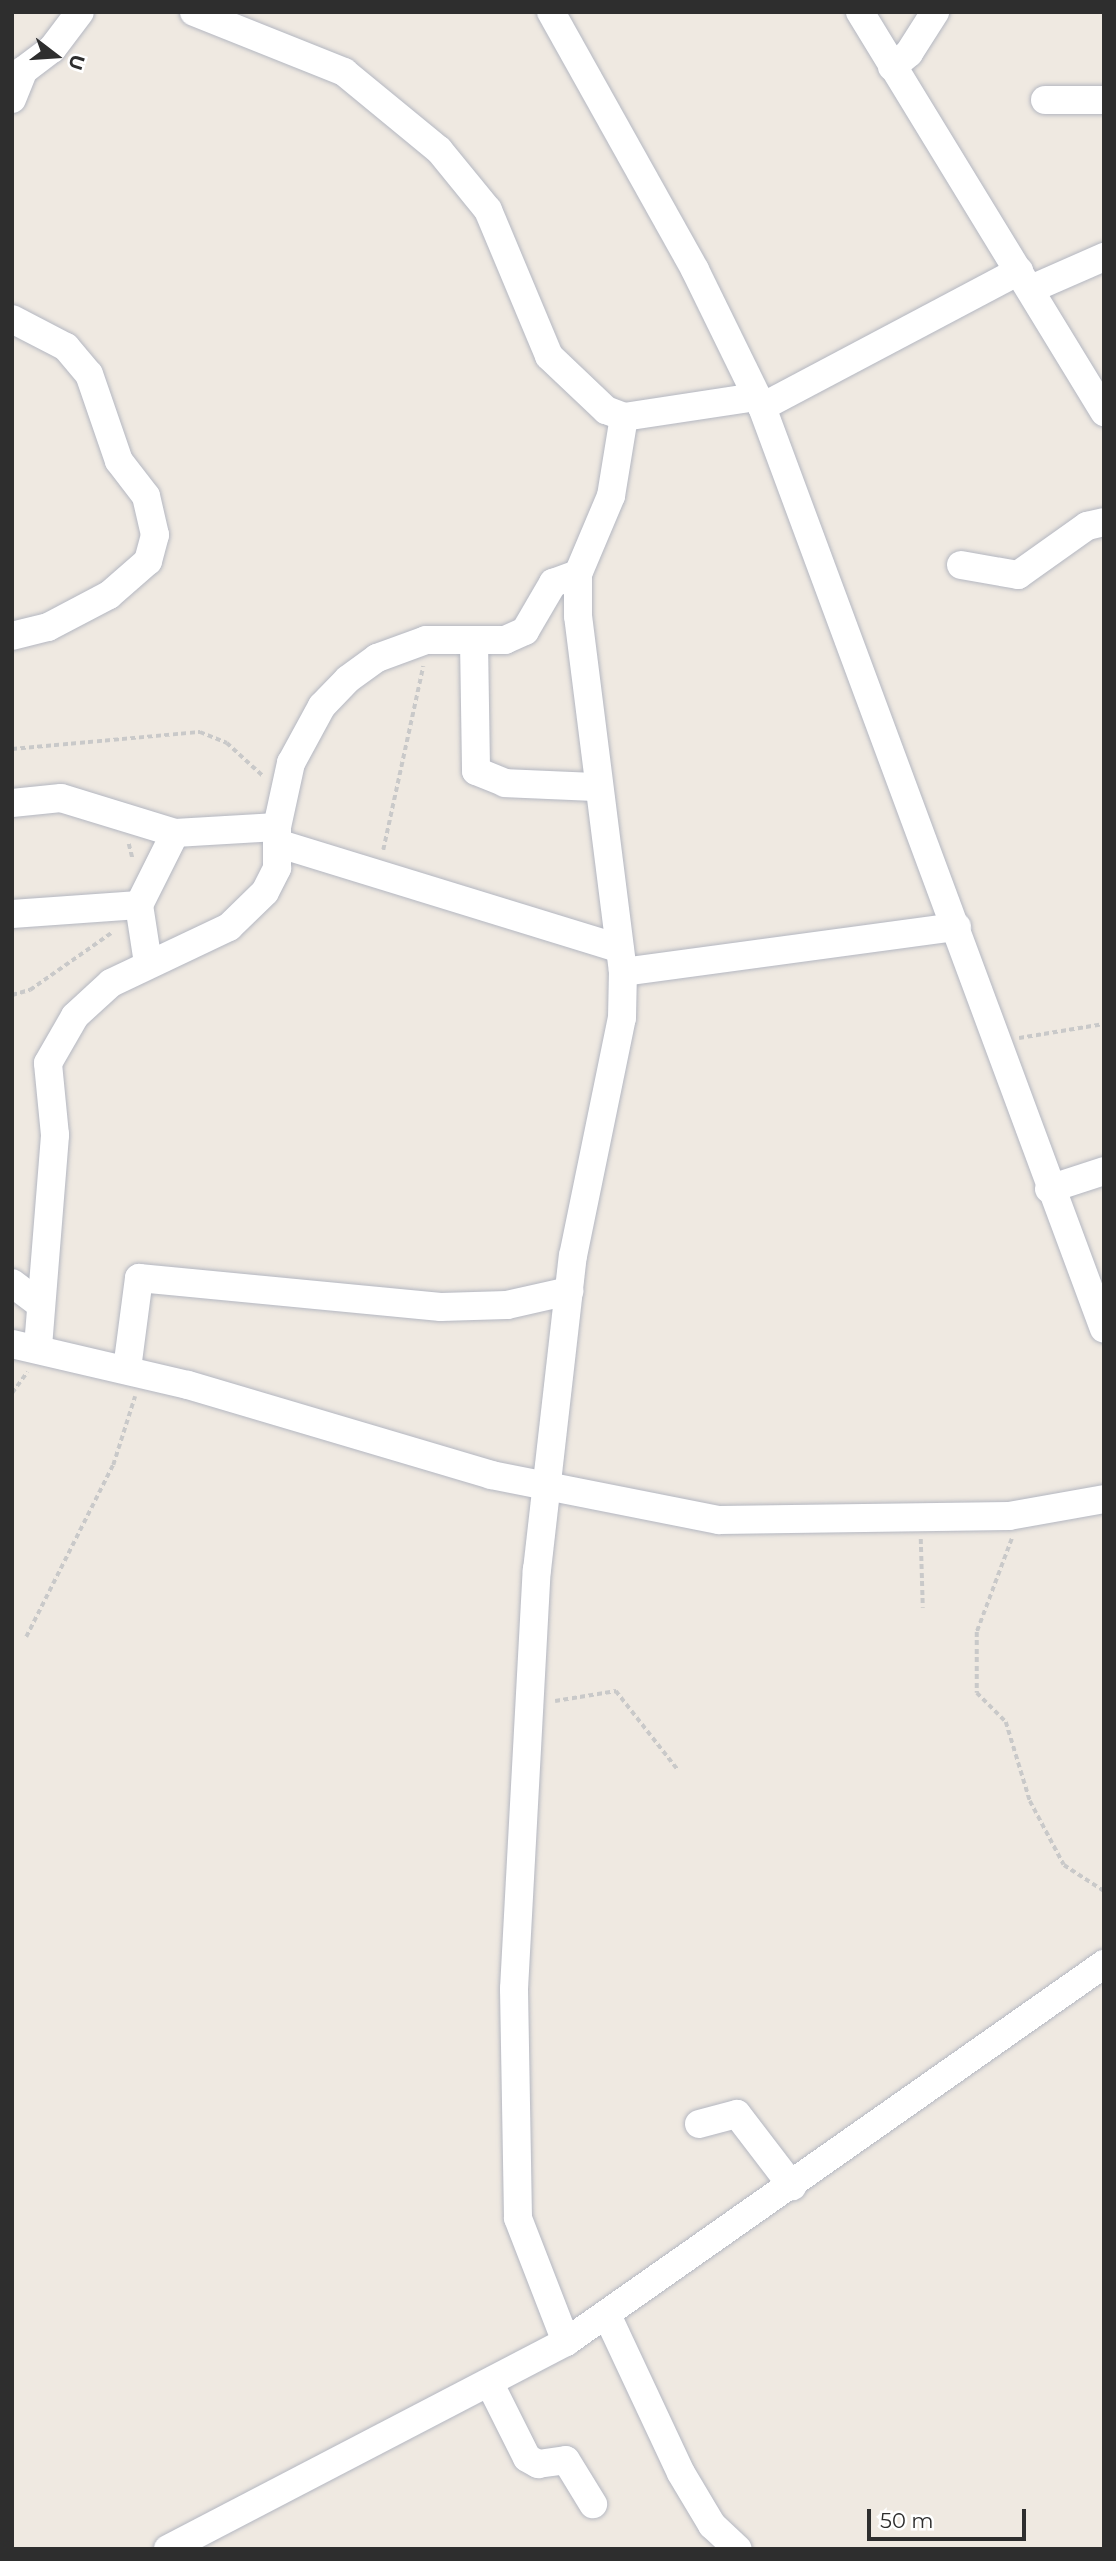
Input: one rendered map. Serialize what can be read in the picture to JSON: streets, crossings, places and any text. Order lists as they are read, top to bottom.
{
  "scale_bar": "50 m",
  "north": "right"
}
